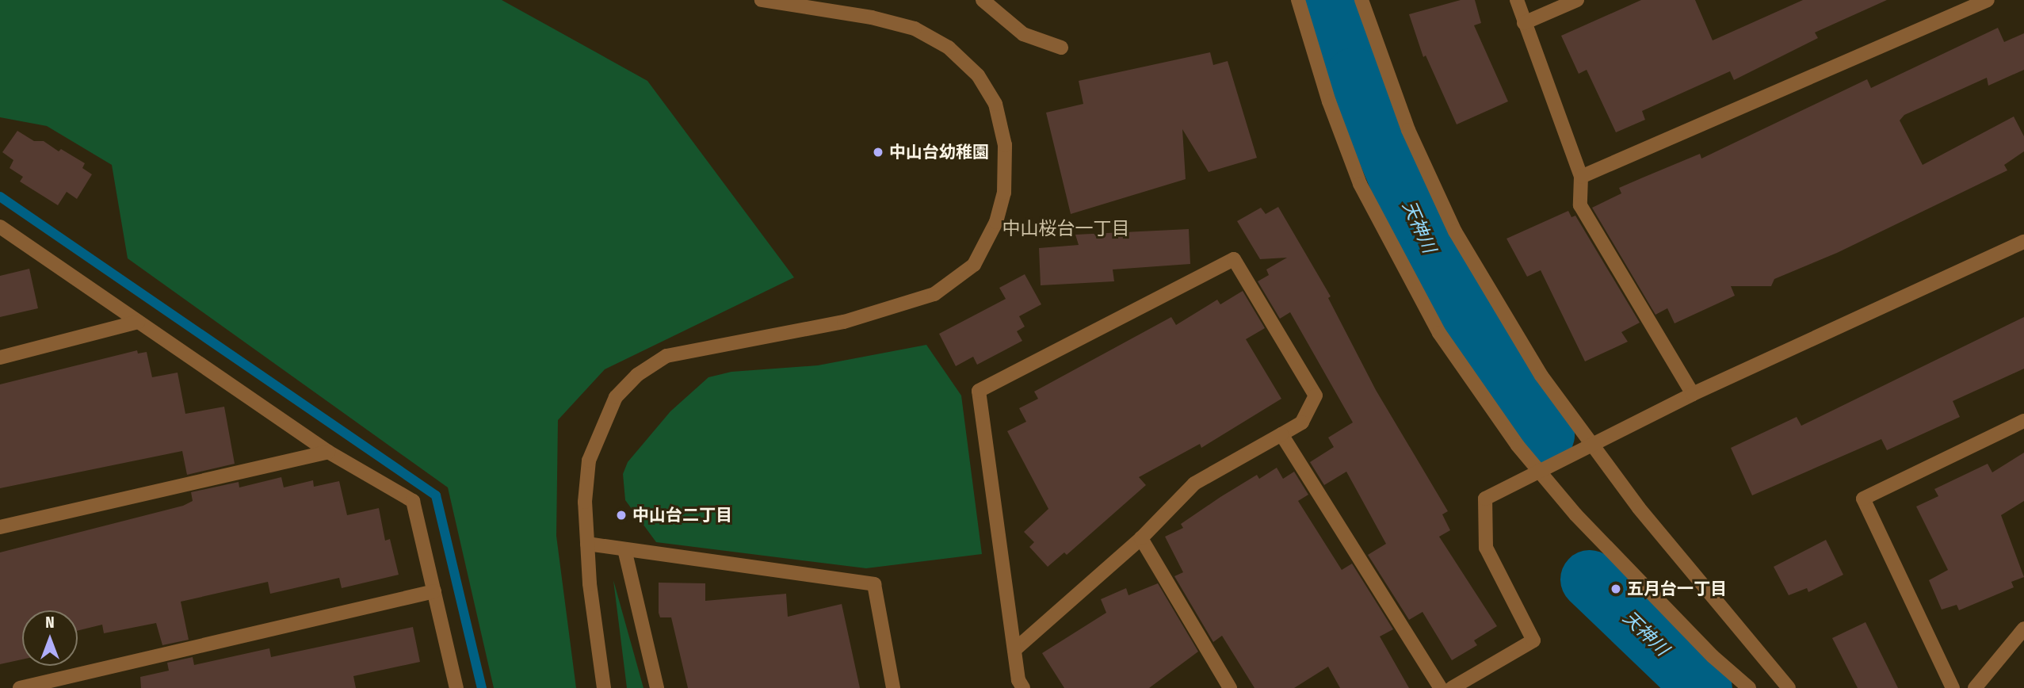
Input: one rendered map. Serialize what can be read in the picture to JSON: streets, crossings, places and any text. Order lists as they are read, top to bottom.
{
  "districts": ["中山桜台一丁目"],
  "water": ["天神川"],
  "places": ["中山台幼稚園", "中山台二丁目", "五月台一丁目"],
  "north": "top"
}
